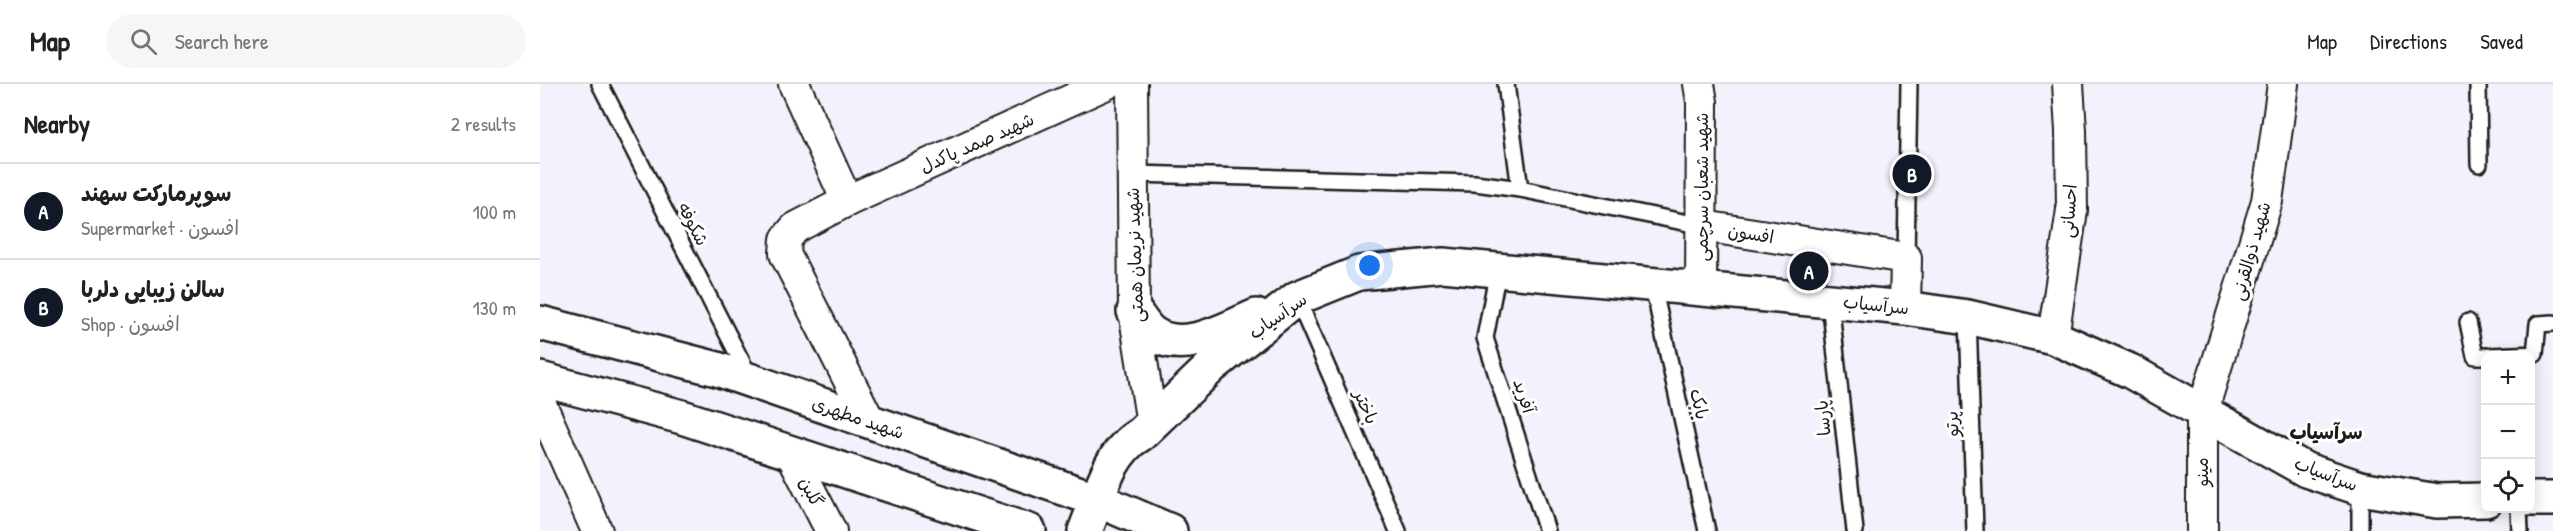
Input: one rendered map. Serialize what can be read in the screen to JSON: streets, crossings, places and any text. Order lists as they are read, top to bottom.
{
  "streets": {
    "main road": ["سرآسیاب", "شهید مطهری"],
    "street": [
      "شهید صمد پاکدل",
      "شهید شعبان سرچمی",
      "احسانی",
      "افسون",
      "شهید ذوالقرنی",
      "شهید نریمان همتی",
      "مینو",
      "گلبن"
    ],
    "lane": [
      "شکوفه",
      "آفرید",
      "بابک",
      "باختر",
      "پارسا",
      "پرتو"
    ]
  },
  "crossings": [
    ["شهید صمد پاکدل", "شهید مطهری"],
    ["شهید شعبان سرچمی", "افسون"],
    ["شهید شعبان سرچمی", "سرآسیاب"],
    ["احسانی", "سرآسیاب"],
    ["شکوفه", "شهید مطهری"],
    ["شهید ذوالقرنی", "سرآسیاب"],
    ["شهید ذوالقرنی", "مینو"],
    ["شهید نریمان همتی", "سرآسیاب"],
    ["سرآسیاب", "آفرید"],
    ["سرآسیاب", "بابک"],
    ["سرآسیاب", "باختر"],
    ["سرآسیاب", "شهید مطهری"],
    ["سرآسیاب", "پارسا"],
    ["سرآسیاب", "پرتو"],
    ["سرآسیاب", "مینو"]
  ],
  "districts": ["سرآسیاب"],
  "page": {
    "header": "Map",
    "search": "Search here",
    "nav": ["Map", "Directions", "Saved"],
    "heading": ["Nearby", "2 results"],
    "pins": ["B", "A"],
    "list": [
      {
        "mark": "A",
        "name": "سوپرمارکت سهند",
        "note": "Supermarket · افسون",
        "value": "100 m"
      },
      {
        "mark": "B",
        "name": "سالن زیبایی دلربا",
        "note": "Shop · افسون",
        "value": "130 m"
      }
    ],
    "map_buttons": ["+", "−"]
  }
}
